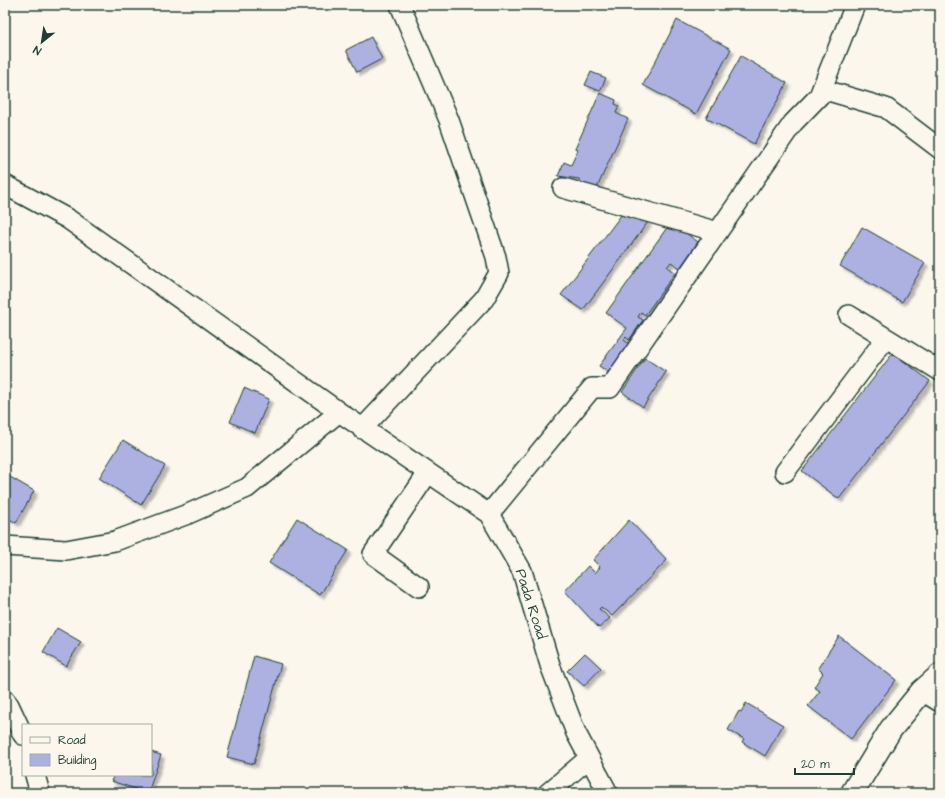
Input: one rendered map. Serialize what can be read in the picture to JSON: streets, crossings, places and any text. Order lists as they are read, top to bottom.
{
  "streets": {
    "street": ["Pada Road"]
  },
  "legend": ["Road", "Building"],
  "scale_bar": "20 m",
  "north": "bottom left"
}
